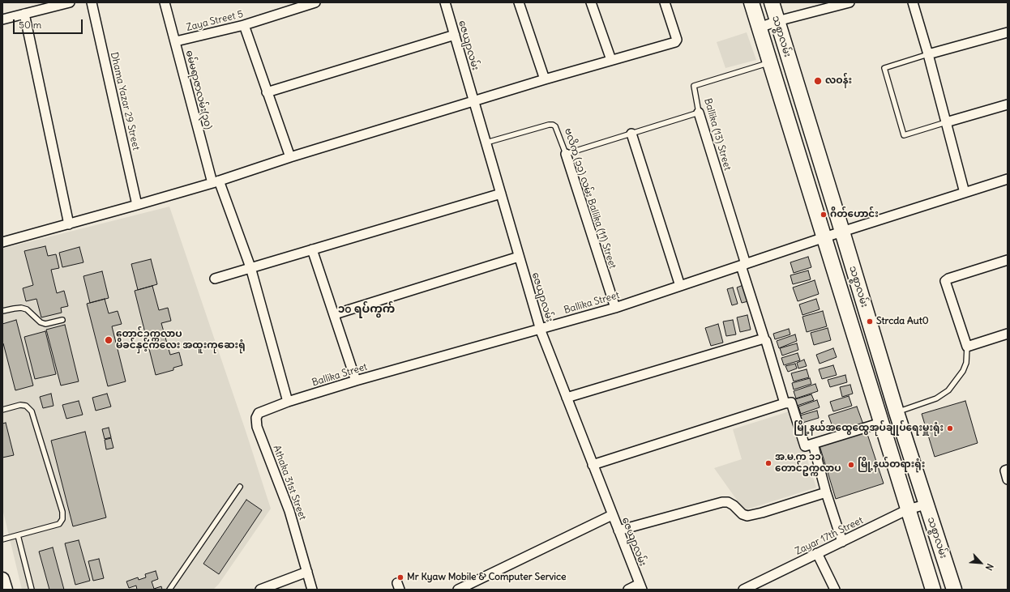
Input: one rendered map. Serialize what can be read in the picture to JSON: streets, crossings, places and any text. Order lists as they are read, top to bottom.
{
  "streets": {
    "main road": ["သစ္စာလမ်း"],
    "street": [
      "Zaya Street 5",
      "ဇေယျာလမ်း",
      "ဓမ်မရာဇာလမ်း(၃၀)",
      "Dhama Yazar 29 Street",
      "Ballika (13) Street",
      "ဗလိက (၁၁) လမ်း Ballika (11) Street",
      "Ballika Street",
      "Athaka 31st Street",
      "Zayar 17th Street"
    ]
  },
  "crossings": [
    ["Zaya Street 5", "ဓမ်မရာဇာလမ်း(၃၀)"],
    ["သစ္စာလမ်း", "Ballika (13) Street"],
    ["သစ္စာလမ်း", "Ballika Street"],
    ["သစ္စာလမ်း", "Zayar 17th Street"],
    ["ဇေယျာလမ်း", "ဗလိက (၁၁) လမ်း Ballika (11) Street"],
    ["ဇေယျာလမ်း", "Ballika Street"],
    ["ဓမ်မရာဇာလမ်း(၃၀)", "Ballika Street"],
    ["ဓမ်မရာဇာလမ်း(၃၀)", "Athaka 31st Street"],
    ["Ballika (13) Street", "Ballika Street"],
    ["ဗလိက (၁၁) လမ်း Ballika (11) Street", "Ballika Street"],
    ["Ballika Street", "Athaka 31st Street"]
  ],
  "districts": ["၁o ရပ်ကွက်"],
  "places": [
    "လဝန်း",
    "ဂိတ်ဟောင်း",
    "Strcda Aut0",
    "တောင်ဥက္ကလာပ မိခင်နှင့်ကလေး အထူးကုဆေးရုံ",
    "မြို့နယ်အထွေထွေအုပ်ချုပ်ရေးမှူးရုံး",
    "အ.မ.က ၁၁ တောင်ဥက္ကလာပ",
    "မြို့နယ်တရားရုံး",
    "Mr Kyaw Mobile & Computer Service"
  ],
  "scale_bar": "50 m",
  "north": "bottom right"
}
